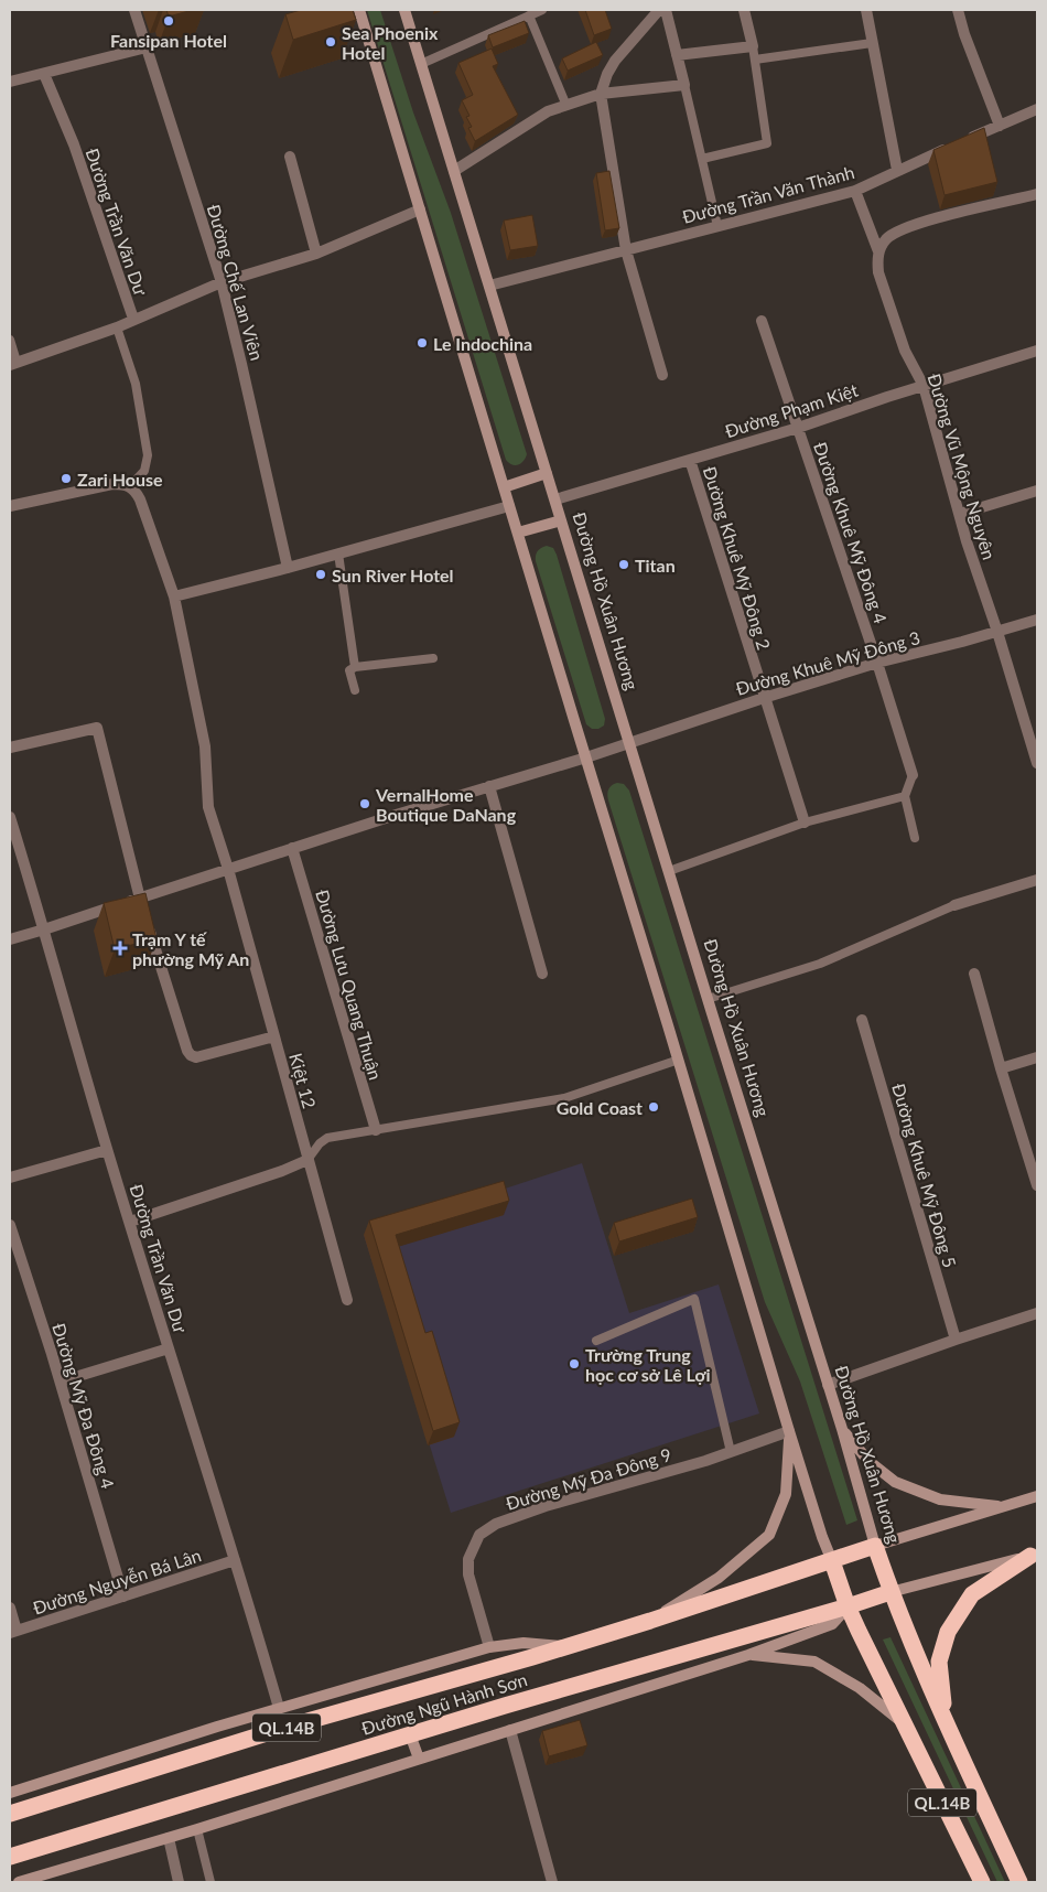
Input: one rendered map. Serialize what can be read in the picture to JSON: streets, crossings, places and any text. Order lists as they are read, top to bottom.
{
  "streets": {
    "highway": ["Đường Hồ Xuân Hương", "Đường Ngũ Hành Sơn", "QL.14B"],
    "street": [
      "Đường Trần Văn Thành",
      "Đường Trần Văn Dư",
      "Đường Chế Lan Viên",
      "Đường Phạm Kiệt",
      "Đường Vũ Mộng Nguyên",
      "Đường Khuê Mỹ Đông 4",
      "Đường Khuê Mỹ Đông 2",
      "Đường Khuê Mỹ Đông 3",
      "Đường Lưu Quang Thuận",
      "Kiệt 12",
      "Đường Khuê Mỹ Đông 5",
      "Đường Mỹ Đa Đông 4",
      "Đường Mỹ Đa Đông 9",
      "Đường Nguyễn Bá Lân"
    ]
  },
  "crossings": [
    ["Đường Trần Văn Thành", "Đường Vũ Mộng Nguyên"],
    ["Đường Trần Văn Thành", "Đường Hồ Xuân Hương"],
    ["Đường Trần Văn Dư", "Đường Nguyễn Bá Lân"],
    ["Đường Trần Văn Dư", "Đường Ngũ Hành Sơn"],
    ["Đường Phạm Kiệt", "Đường Vũ Mộng Nguyên"],
    ["Đường Phạm Kiệt", "Đường Khuê Mỹ Đông 4"],
    ["Đường Phạm Kiệt", "Đường Khuê Mỹ Đông 2"],
    ["Đường Phạm Kiệt", "Đường Hồ Xuân Hương"],
    ["Đường Vũ Mộng Nguyên", "Đường Khuê Mỹ Đông 3"],
    ["Đường Khuê Mỹ Đông 4", "Đường Khuê Mỹ Đông 3"],
    ["Đường Khuê Mỹ Đông 2", "Đường Khuê Mỹ Đông 3"],
    ["Đường Hồ Xuân Hương", "Đường Khuê Mỹ Đông 3"],
    ["Đường Hồ Xuân Hương", "Đường Ngũ Hành Sơn"],
    ["Đường Mỹ Đa Đông 4", "Đường Nguyễn Bá Lân"],
    ["Đường Mỹ Đa Đông 9", "Đường Ngũ Hành Sơn"],
    ["Đường Ngũ Hành Sơn", "QL.14B"]
  ],
  "places": {
    "other": [
      "Fansipan Hotel",
      "Sea Phoenix Hotel",
      "Le Indochina",
      "Zari House",
      "Titan",
      "Sun River Hotel",
      "VernalHome Boutique DaNang",
      "Gold Coast",
      "Trường Trung học cơ sở Lê Lợi"
    ],
    "health": ["Trạm Y tế phường Mỹ An"]
  }
}
